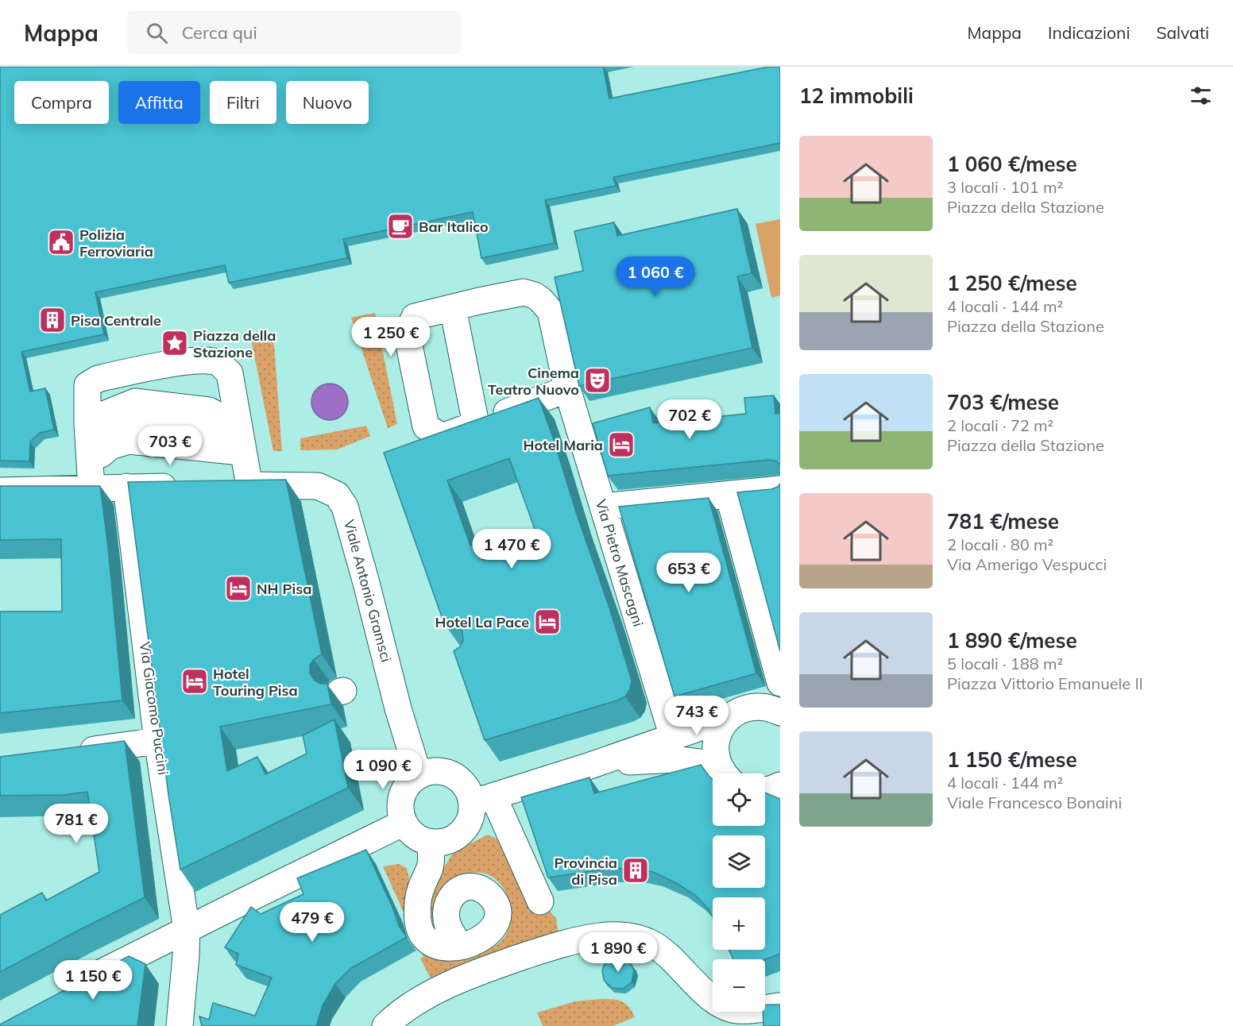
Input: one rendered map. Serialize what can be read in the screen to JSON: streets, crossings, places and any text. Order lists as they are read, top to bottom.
{
  "streets": {
    "street": ["Via Pietro Mascagni", "Viale Antonio Gramsci", "Via Giacomo Puccini"]
  },
  "places": {
    "cafe": ["Bar Italico"],
    "public building": ["Polizia Ferroviaria"],
    "building": ["Pisa Centrale", "Provincia di Pisa"],
    "place": ["Piazza della Stazione"],
    "theatre": ["Cinema Teatro Nuovo"],
    "hotel": [
      "Hotel Maria",
      "NH Pisa",
      "Hotel La Pace",
      "Hotel Touring Pisa"
    ]
  },
  "page": {
    "header": "Mappa",
    "search": "Cerca qui",
    "nav": ["Mappa", "Indicazioni", "Salvati"],
    "heading": "12 immobili",
    "chip": [
      "Compra",
      "Affitta",
      "Filtri",
      "Nuovo"
    ],
    "list": [
      {
        "name": "1 060 €/mese",
        "note": "3 locali · 101 m² · Piazza della Stazione"
      },
      {
        "name": "1 250 €/mese",
        "note": "4 locali · 144 m² · Piazza della Stazione"
      },
      {
        "name": "703 €/mese",
        "note": "2 locali · 72 m² · Piazza della Stazione"
      },
      {
        "name": "781 €/mese",
        "note": "2 locali · 80 m² · Via Amerigo Vespucci"
      },
      {
        "name": "1 890 €/mese",
        "note": "5 locali · 188 m² · Piazza Vittorio Emanuele II"
      },
      {
        "name": "1 150 €/mese",
        "note": "4 locali · 144 m² · Viale Francesco Bonaini"
      }
    ],
    "price": [
      "1 060 €",
      "1 250 €",
      "702 €",
      "703 €",
      "1 470 €",
      "653 €",
      "743 €",
      "1 090 €",
      "781 €",
      "479 €",
      "1 890 €",
      "1 150 €"
    ],
    "map_buttons": ["+", "−"]
  }
}
